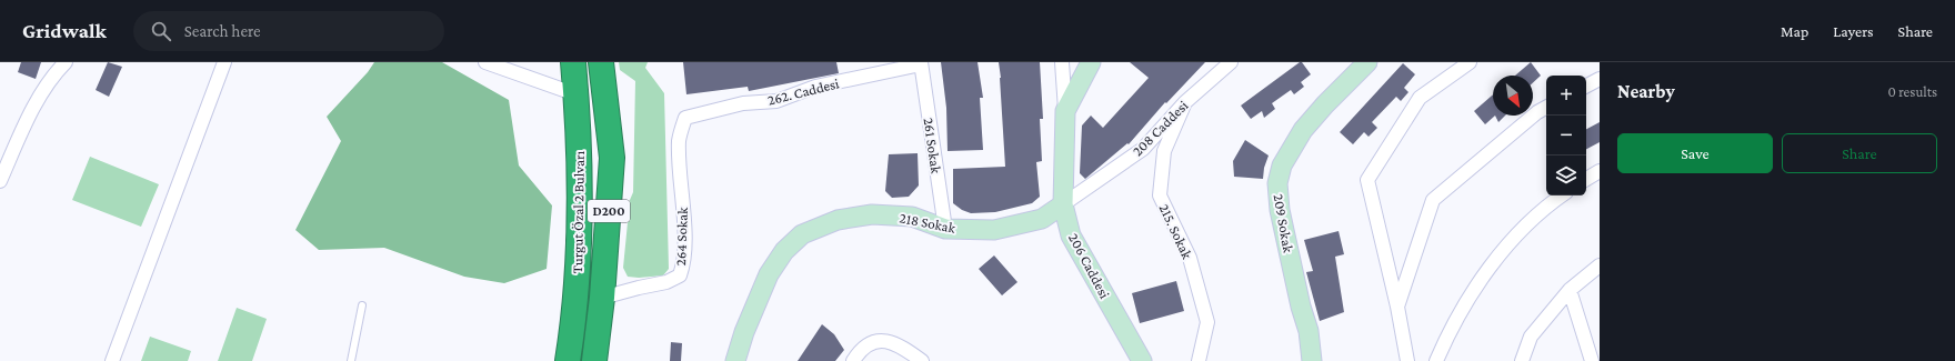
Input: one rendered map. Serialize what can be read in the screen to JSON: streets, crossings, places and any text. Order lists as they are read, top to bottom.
{
  "streets": {
    "highway": ["D200", "Turgut Özal 2 Bulvarı"],
    "street": [
      "262. Caddesi",
      "208 Caddesi",
      "261 Sokak",
      "218 Sokak",
      "209 Sokak",
      "215. Sokak",
      "264 Sokak",
      "206 Caddesi"
    ]
  },
  "crossings": [
    ["262. Caddesi", "261 Sokak"],
    ["262. Caddesi", "264 Sokak"],
    ["208 Caddesi", "218 Sokak"],
    ["208 Caddesi", "215. Sokak"],
    ["208 Caddesi", "206 Caddesi"],
    ["261 Sokak", "218 Sokak"],
    ["Turgut Özal 2 Bulvarı", "264 Sokak"],
    ["218 Sokak", "206 Caddesi"]
  ],
  "north": "bottom right",
  "page": {
    "header": "Gridwalk",
    "search": "Search here",
    "nav": ["Map", "Layers", "Share"],
    "heading": ["Nearby", "0 results"],
    "map_buttons": ["+", "−"],
    "buttons": ["Save", "Share"]
  }
}
